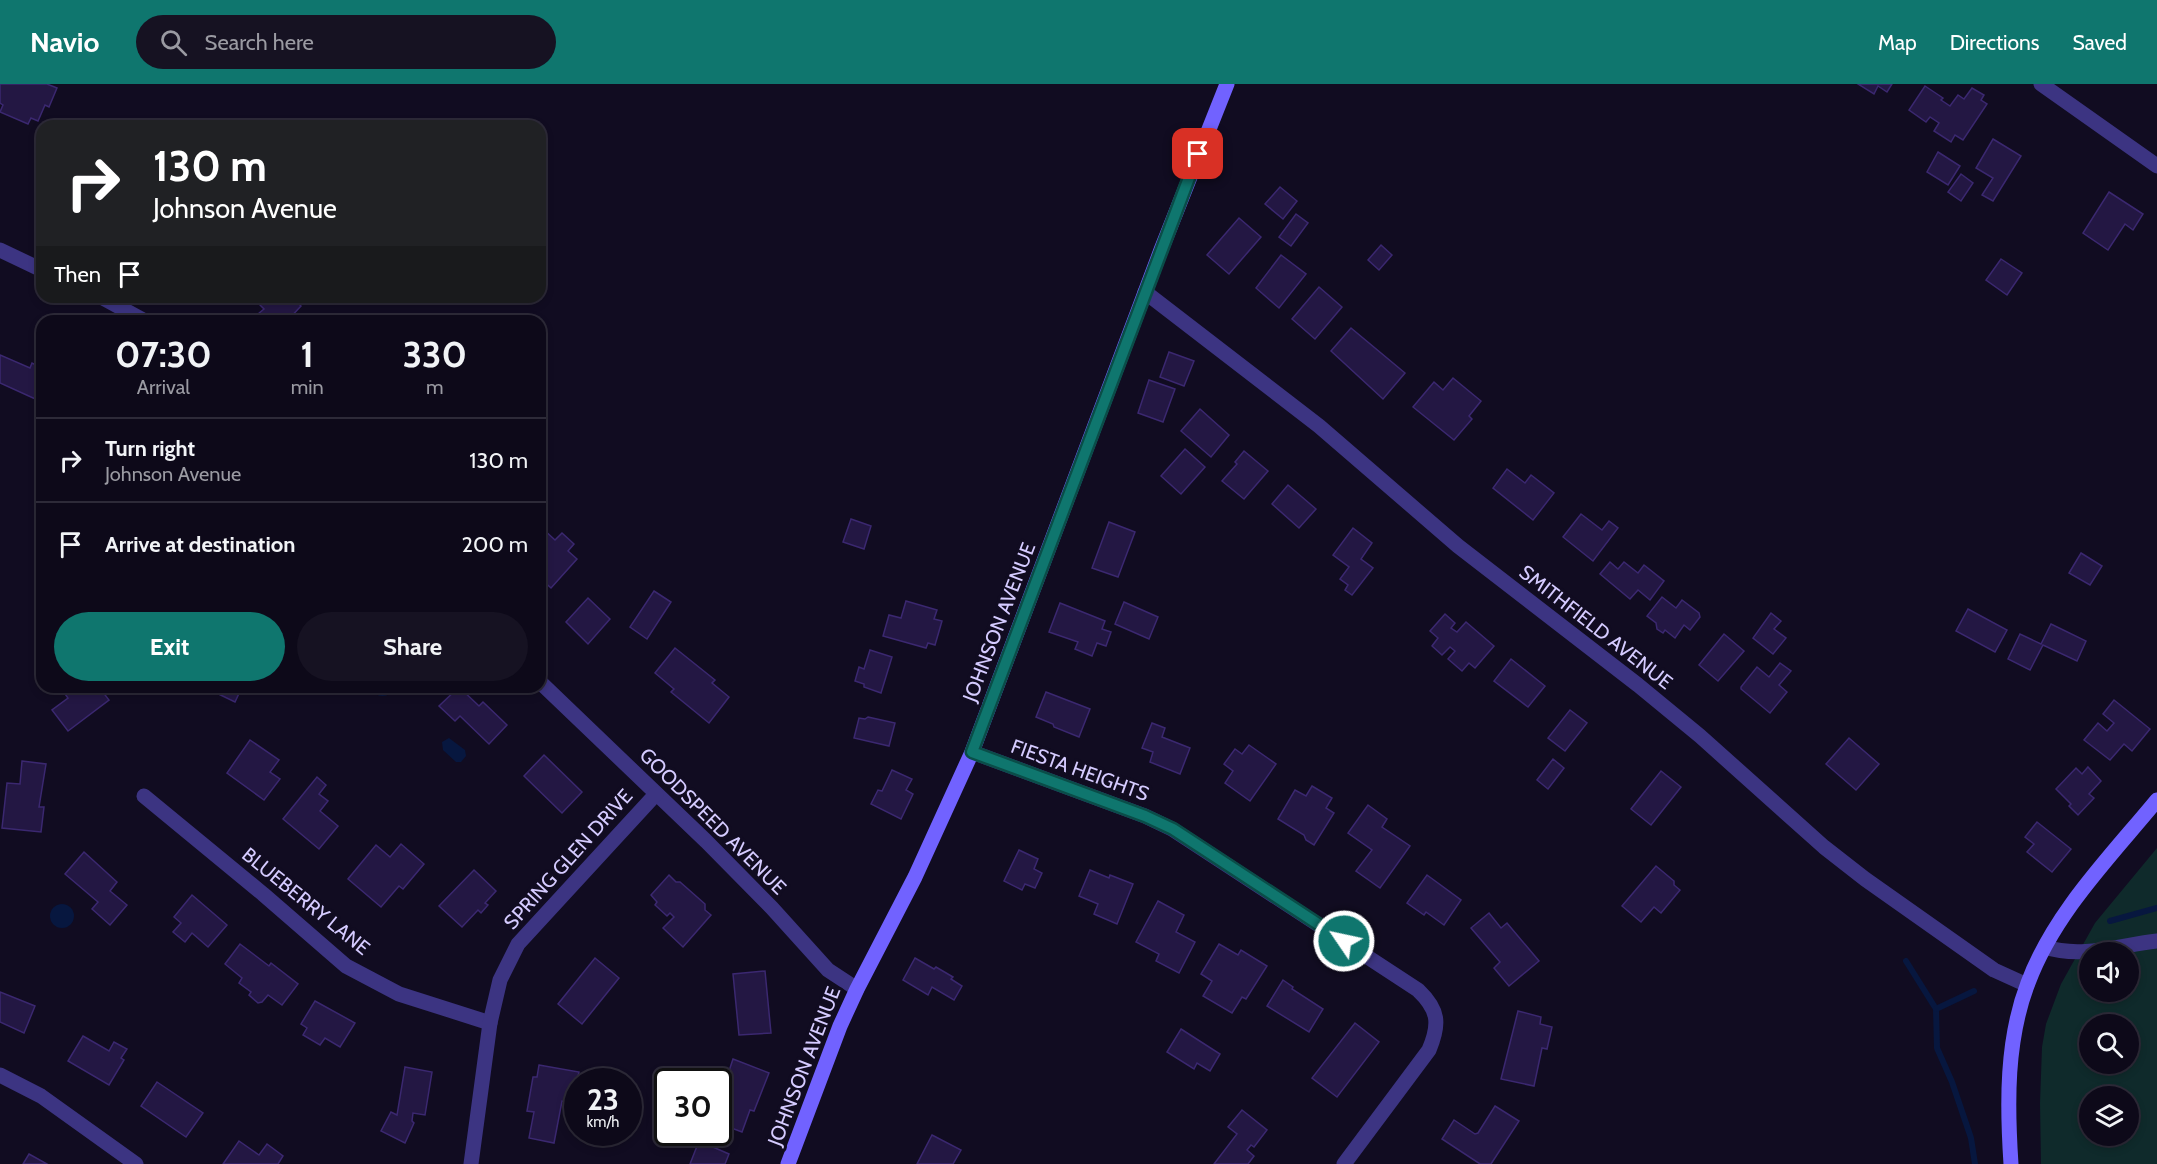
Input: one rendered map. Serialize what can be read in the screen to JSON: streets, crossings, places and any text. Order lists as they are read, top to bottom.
{
  "streets": {
    "street": [
      "JOHNSON AVENUE",
      "SMITHFIELD AVENUE",
      "FIESTA HEIGHTS",
      "GOODSPEED AVENUE",
      "SPRING GLEN DRIVE",
      "BLUEBERRY LANE"
    ]
  },
  "crossings": [
    ["JOHNSON AVENUE", "SMITHFIELD AVENUE"],
    ["JOHNSON AVENUE", "FIESTA HEIGHTS"],
    ["JOHNSON AVENUE", "GOODSPEED AVENUE"],
    ["GOODSPEED AVENUE", "SPRING GLEN DRIVE"],
    ["SPRING GLEN DRIVE", "BLUEBERRY LANE"]
  ],
  "page": {
    "header": "Navio",
    "search": "Search here",
    "nav": ["Map", "Directions", "Saved"],
    "turn": ["130 m", "Johnson Avenue"],
    "then": "Then",
    "eta": [
      "07:30",
      "Arrival",
      "1",
      "min",
      "330",
      "m"
    ],
    "list": [
      {
        "name": "Turn right",
        "note": "Johnson Avenue",
        "value": "130 m"
      },
      {
        "name": "Arrive at destination",
        "value": "200 m"
      }
    ],
    "buttons": ["Exit", "Share"],
    "speed": "23 km/h",
    "limit": "30"
  }
}
